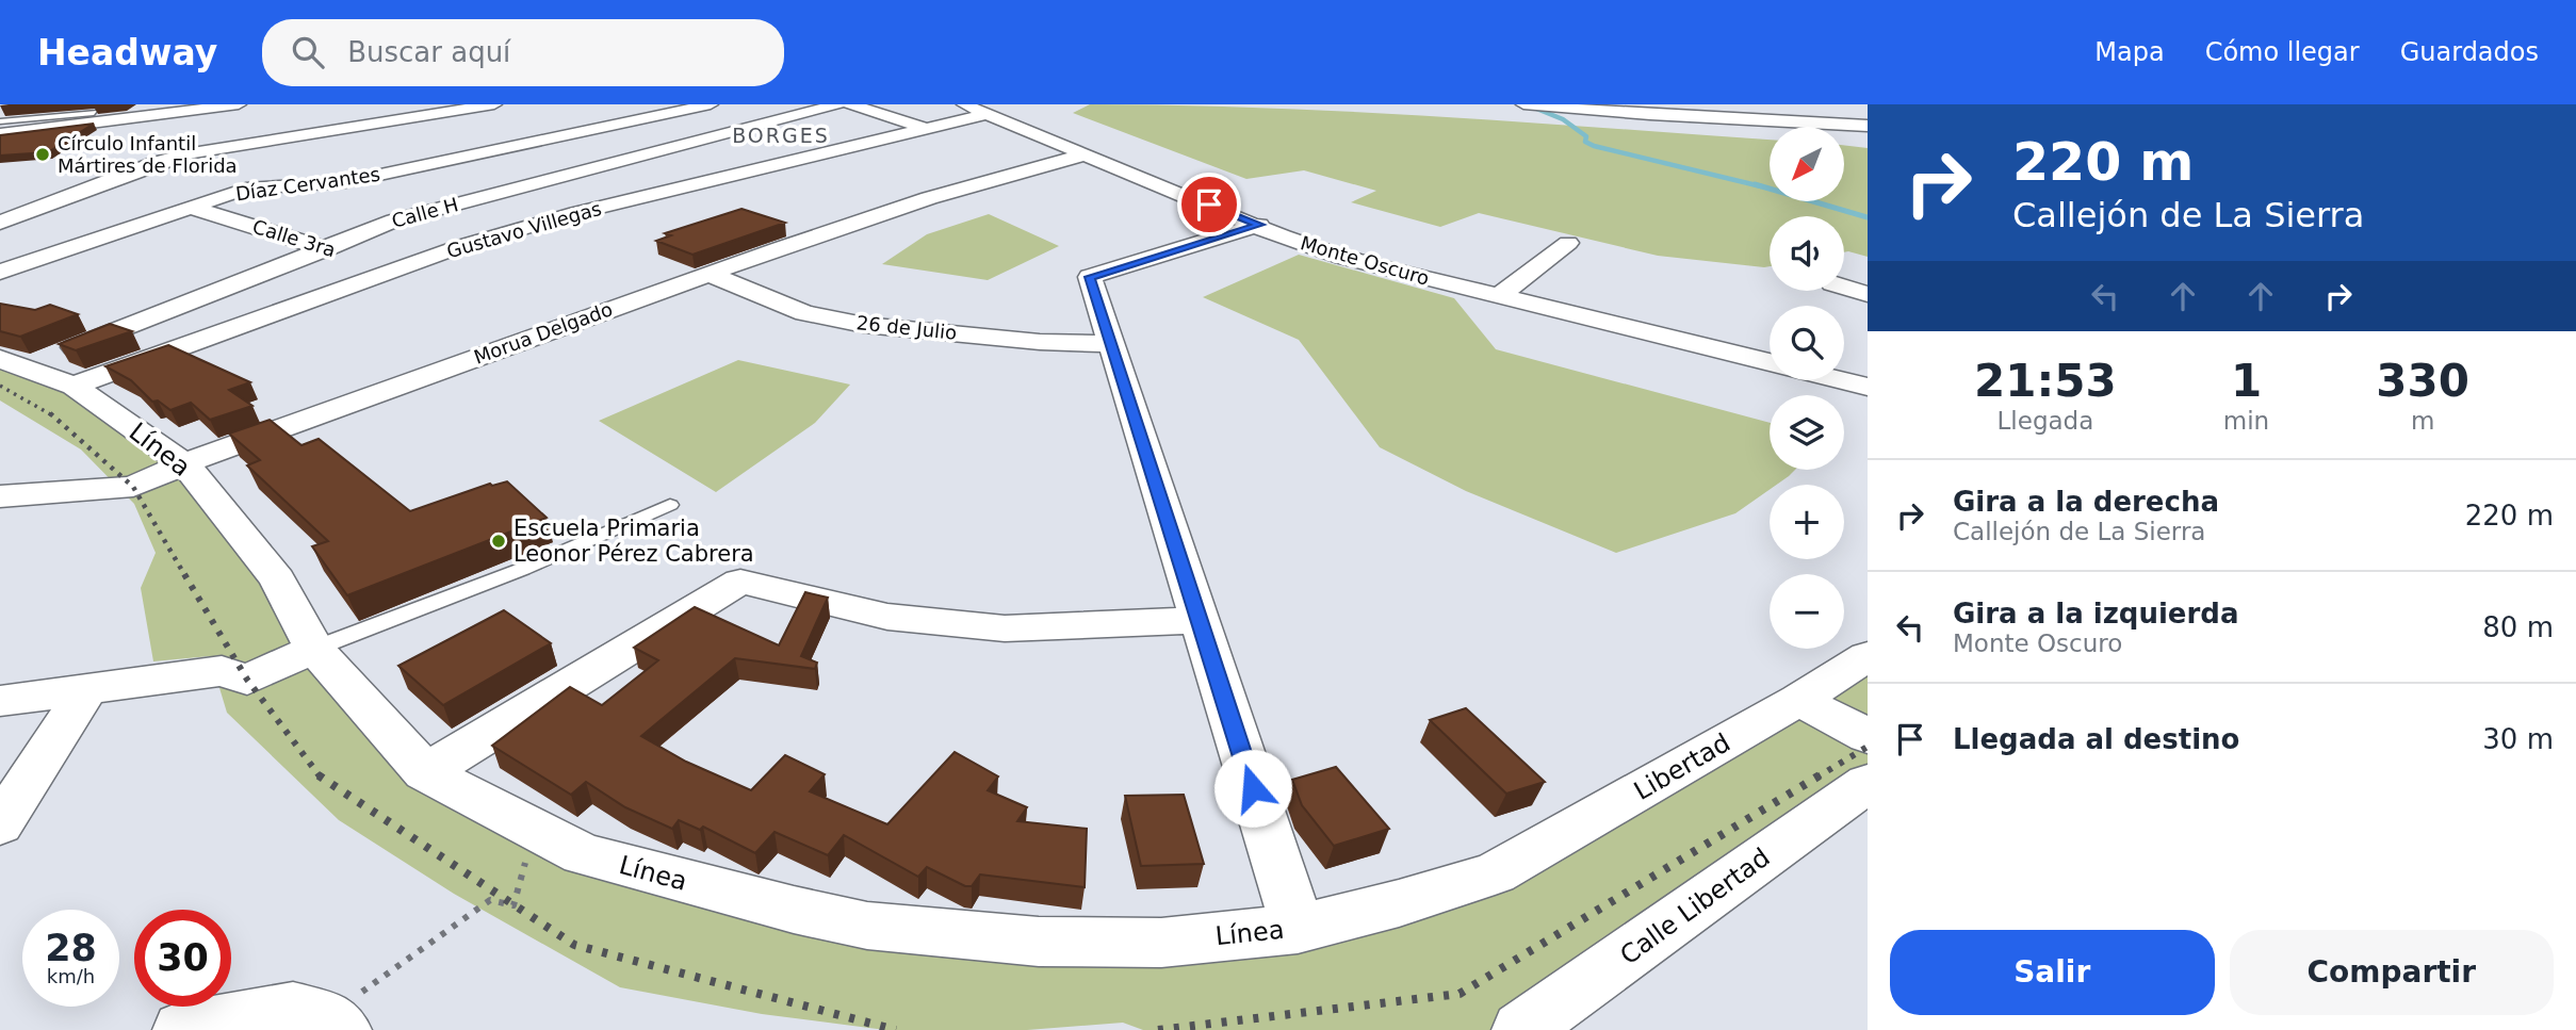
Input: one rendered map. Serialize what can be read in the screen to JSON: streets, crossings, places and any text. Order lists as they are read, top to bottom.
{
  "streets": {
    "street": [
      "Díaz Cervantes",
      "Calle H",
      "Gustavo Villegas",
      "Calle 3ra",
      "Monte Oscuro",
      "26 de Julio",
      "Morua Delgado",
      "Línea",
      "Libertad",
      "Calle Libertad"
    ]
  },
  "crossings": [
    ["Díaz Cervantes", "Calle 3ra"],
    ["Calle H", "Calle 3ra"],
    ["Calle H", "Línea"],
    ["Gustavo Villegas", "Calle 3ra"],
    ["Gustavo Villegas", "Monte Oscuro"],
    ["Gustavo Villegas", "Línea"],
    ["Monte Oscuro", "Morua Delgado"],
    ["26 de Julio", "Morua Delgado"],
    ["Morua Delgado", "Línea"],
    ["Línea", "Libertad"]
  ],
  "districts": ["BORGES"],
  "places": ["Círculo Infantil Mártires de Florida", "Escuela Primaria Leonor Pérez Cabrera"],
  "north": "bottom left",
  "page": {
    "header": "Headway",
    "search": "Buscar aquí",
    "nav": ["Mapa", "Cómo llegar", "Guardados"],
    "turn": ["220 m", "Callejón de La Sierra"],
    "map_buttons": ["+", "−"],
    "eta": [
      "21:53",
      "Llegada",
      "1",
      "min",
      "330",
      "m"
    ],
    "list": [
      {
        "name": "Gira a la derecha",
        "note": "Callejón de La Sierra",
        "value": "220 m"
      },
      {
        "name": "Gira a la izquierda",
        "note": "Monte Oscuro",
        "value": "80 m"
      },
      {
        "name": "Llegada al destino",
        "value": "30 m"
      }
    ],
    "speed": "28 km/h",
    "limit": "30",
    "buttons": ["Salir", "Compartir"]
  }
}
